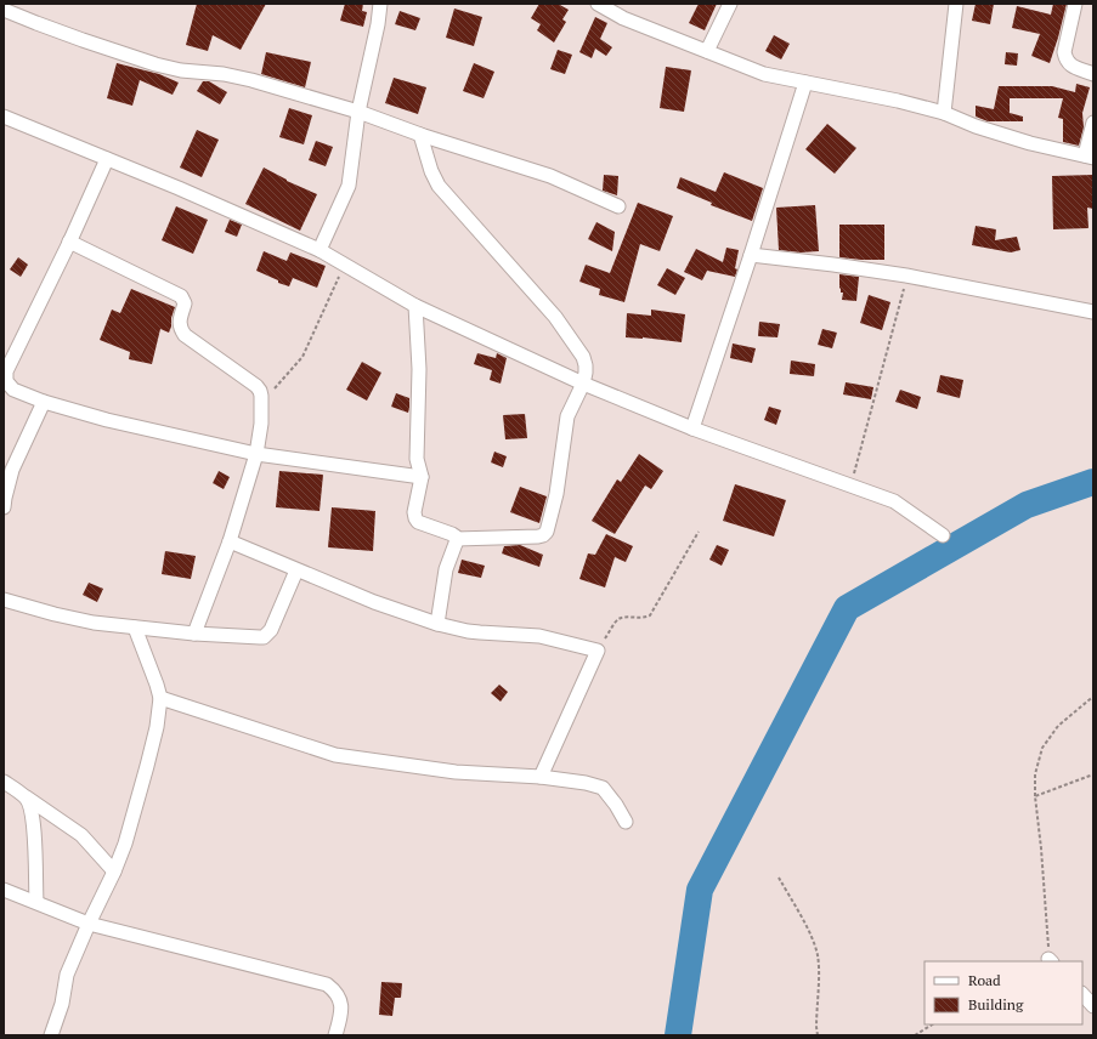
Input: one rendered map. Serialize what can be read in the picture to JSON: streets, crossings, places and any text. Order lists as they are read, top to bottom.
{
  "legend": ["Road", "Building"]
}
